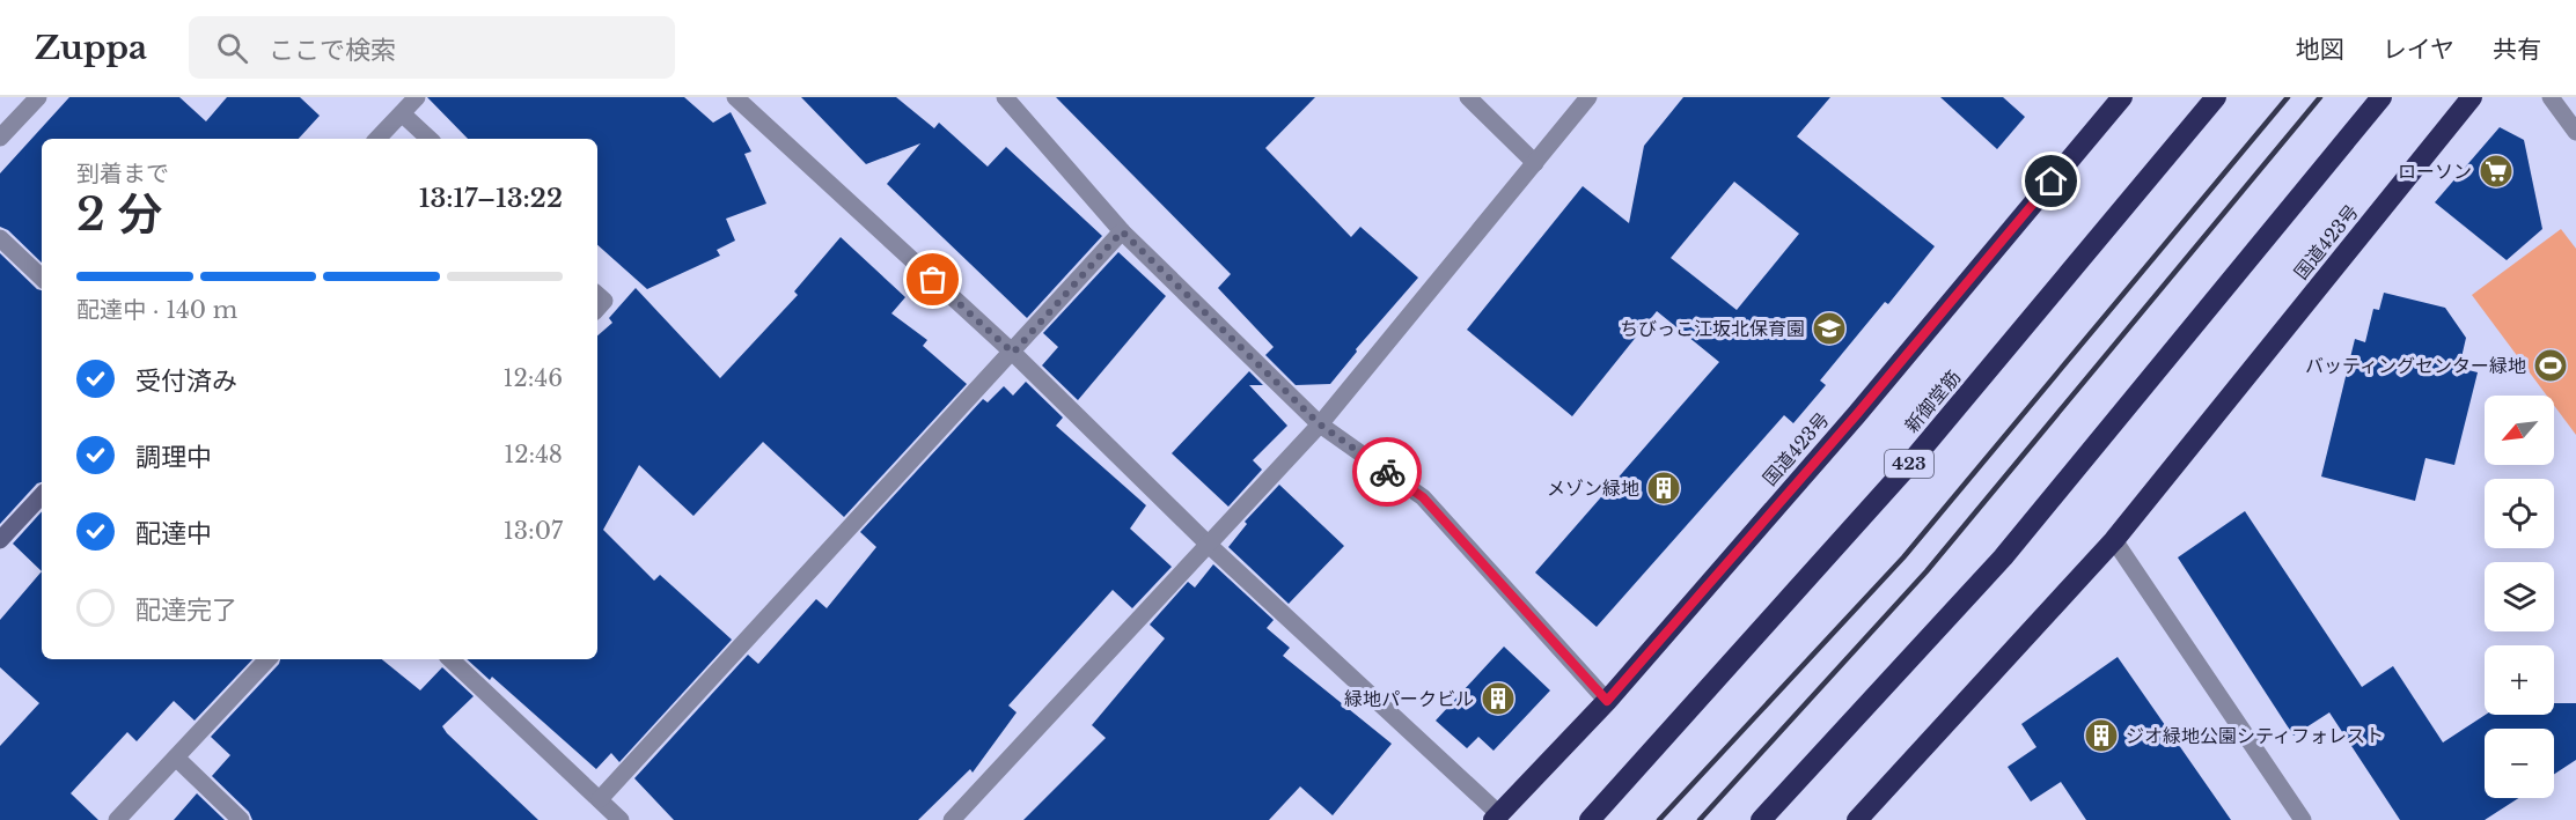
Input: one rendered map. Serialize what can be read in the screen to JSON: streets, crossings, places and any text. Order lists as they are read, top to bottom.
{
  "streets": {
    "highway": ["国道423号", "新御堂筋", "423"]
  },
  "places": {
    "supermarket": ["ローソン"],
    "school or university": ["ちびっこ江坂北保育園"],
    "sports": ["バッティングセンター緑地"],
    "building": ["メゾン緑地", "緑地パークビル", "ジオ緑地公園シティフォレスト"]
  },
  "north": "bottom left",
  "page": {
    "header": "Zuppa",
    "search": "ここで検索",
    "nav": ["地図", "レイヤ", "共有"],
    "heading": ["2 分", "到着まで", "13:17–13:22"],
    "bar": "配達中 · 140 m",
    "list": [
      ["受付済み", "12:46"],
      ["調理中", "12:48"],
      ["配達中", "13:07"],
      "配達完了"
    ],
    "map_buttons": ["+", "−"]
  }
}
